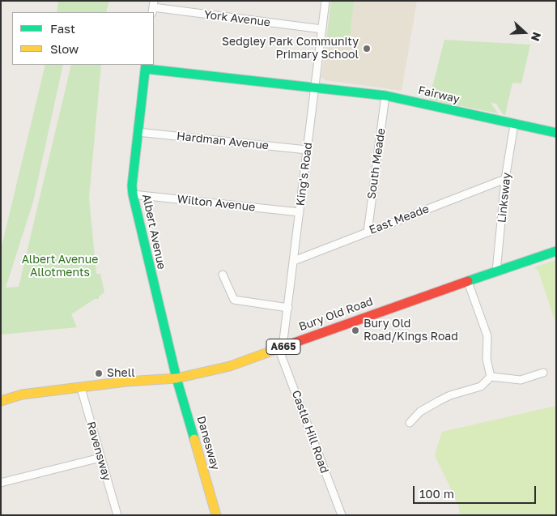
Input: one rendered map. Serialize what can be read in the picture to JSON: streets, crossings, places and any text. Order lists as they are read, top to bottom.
{
  "streets": {
    "street": [
      "York Avenue",
      "Fairway",
      "Hardman Avenue",
      "South Meade",
      "King's Road",
      "Linksway",
      "Wilton Avenue",
      "East Meade",
      "Albert Avenue",
      "Bury Old Road",
      "A665",
      "Castle Hill Road",
      "Danesway",
      "Ravensway"
    ]
  },
  "crossings": [
    ["York Avenue", "King's Road"],
    ["Fairway", "South Meade"],
    ["Fairway", "King's Road"],
    ["Fairway", "Linksway"],
    ["Fairway", "Albert Avenue"],
    ["Hardman Avenue", "King's Road"],
    ["Hardman Avenue", "Albert Avenue"],
    ["South Meade", "East Meade"],
    ["King's Road", "Wilton Avenue"],
    ["King's Road", "East Meade"],
    ["King's Road", "Bury Old Road"],
    ["King's Road", "Castle Hill Road"],
    ["Linksway", "East Meade"],
    ["Linksway", "Bury Old Road"],
    ["Wilton Avenue", "Albert Avenue"],
    ["Albert Avenue", "Bury Old Road"],
    ["Albert Avenue", "Danesway"],
    ["Bury Old Road", "Castle Hill Road"],
    ["Bury Old Road", "Danesway"],
    ["Bury Old Road", "Ravensway"]
  ],
  "parks": ["Albert Avenue Allotments"],
  "places": ["Sedgley Park Community Primary School", "Bury Old Road/Kings Road", "Shell"],
  "legend": ["Fast", "Slow"],
  "scale_bar": "100 m",
  "north": "right"
}
